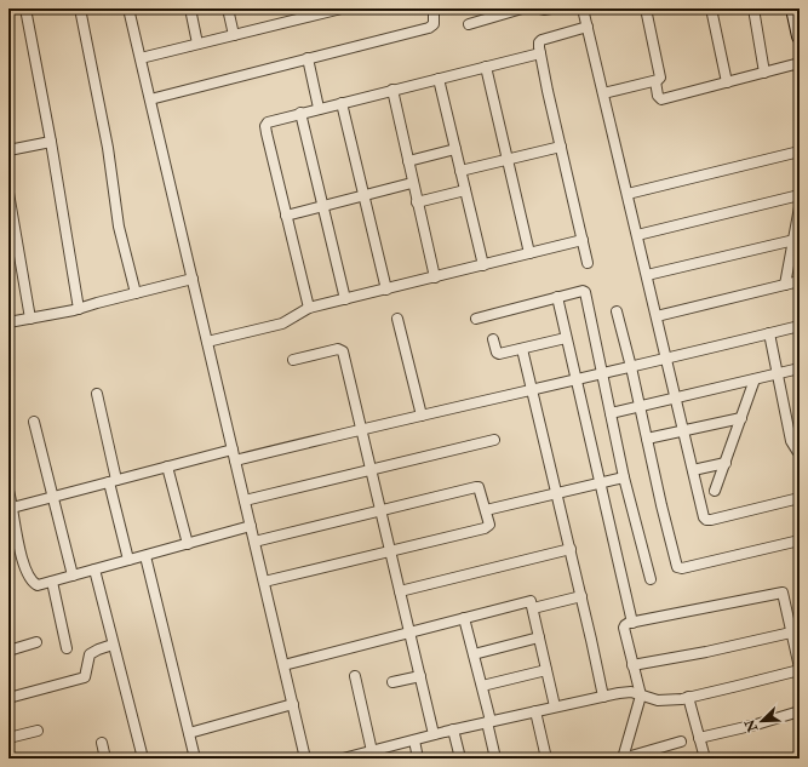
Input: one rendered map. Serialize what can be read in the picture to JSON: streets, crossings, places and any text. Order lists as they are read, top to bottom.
{
  "north": "bottom left"
}
